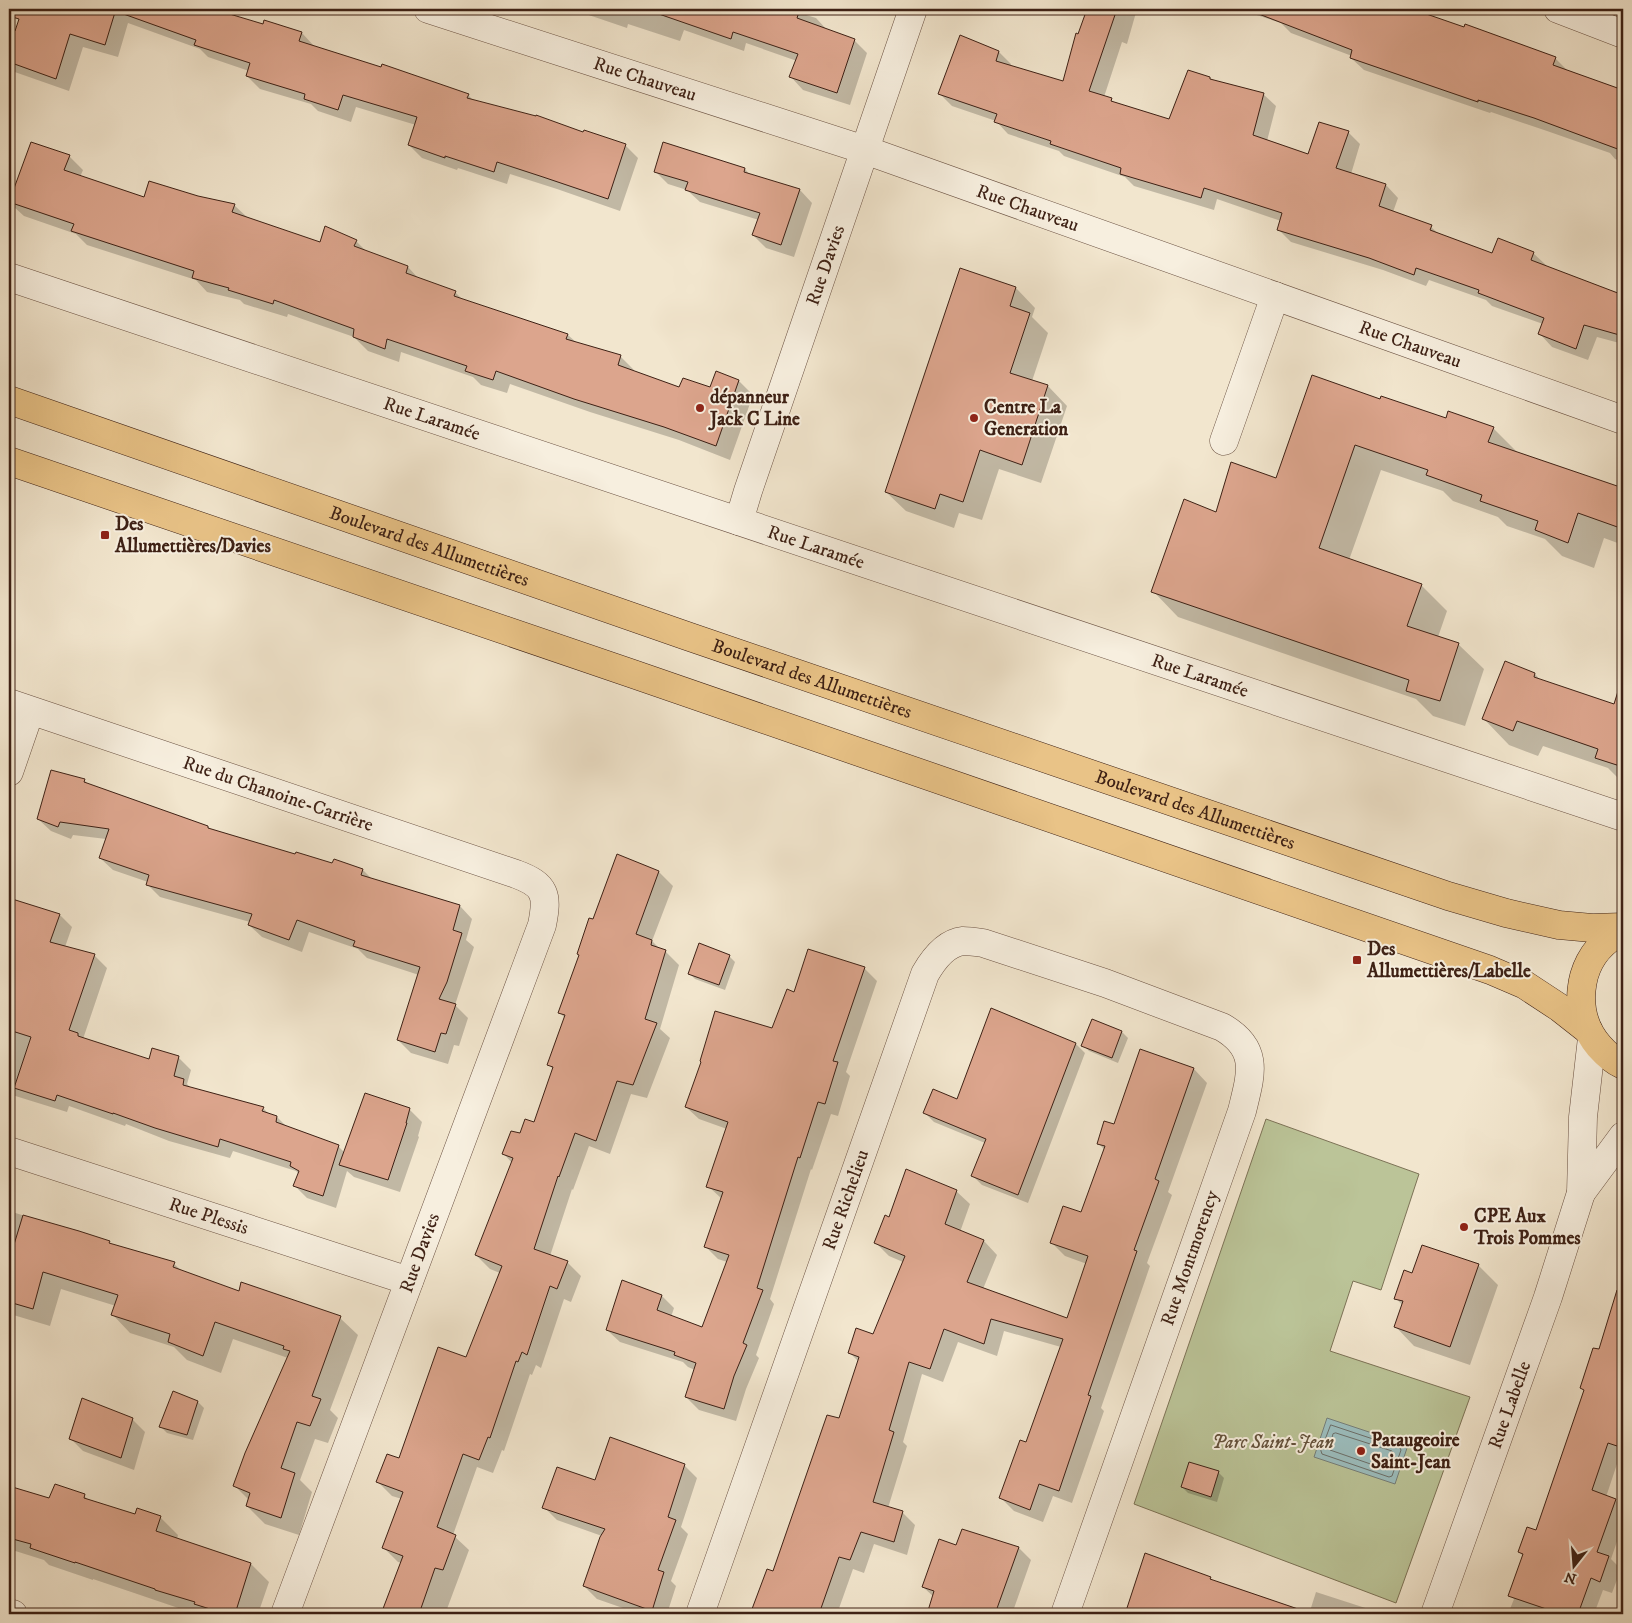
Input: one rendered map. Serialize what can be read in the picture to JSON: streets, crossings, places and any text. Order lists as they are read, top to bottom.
{
  "streets": {
    "main road": ["Boulevard des Allumettières"],
    "street": [
      "Rue Chauveau",
      "Rue Davies",
      "Rue Laramée",
      "Rue du Chanoine-Carrière",
      "Rue Richelieu",
      "Rue Plessis",
      "Rue Montmorency",
      "Rue Labelle"
    ]
  },
  "crossings": [
    ["Rue Chauveau", "Rue Davies"],
    ["Rue Davies", "Rue Laramée"],
    ["Rue Davies", "Rue du Chanoine-Carrière"],
    ["Rue Davies", "Rue Plessis"],
    ["Rue Richelieu", "Rue Montmorency"]
  ],
  "parks": ["Parc Saint-Jean"],
  "places": {
    "other": [
      "dépanneur Jack C Line",
      "Centre La Generation",
      "CPE Aux Trois Pommes",
      "Pataugeoire Saint-Jean"
    ],
    "transit": ["Des Allumettières/Davies", "Des Allumettières/Labelle"]
  },
  "north": "bottom"
}
